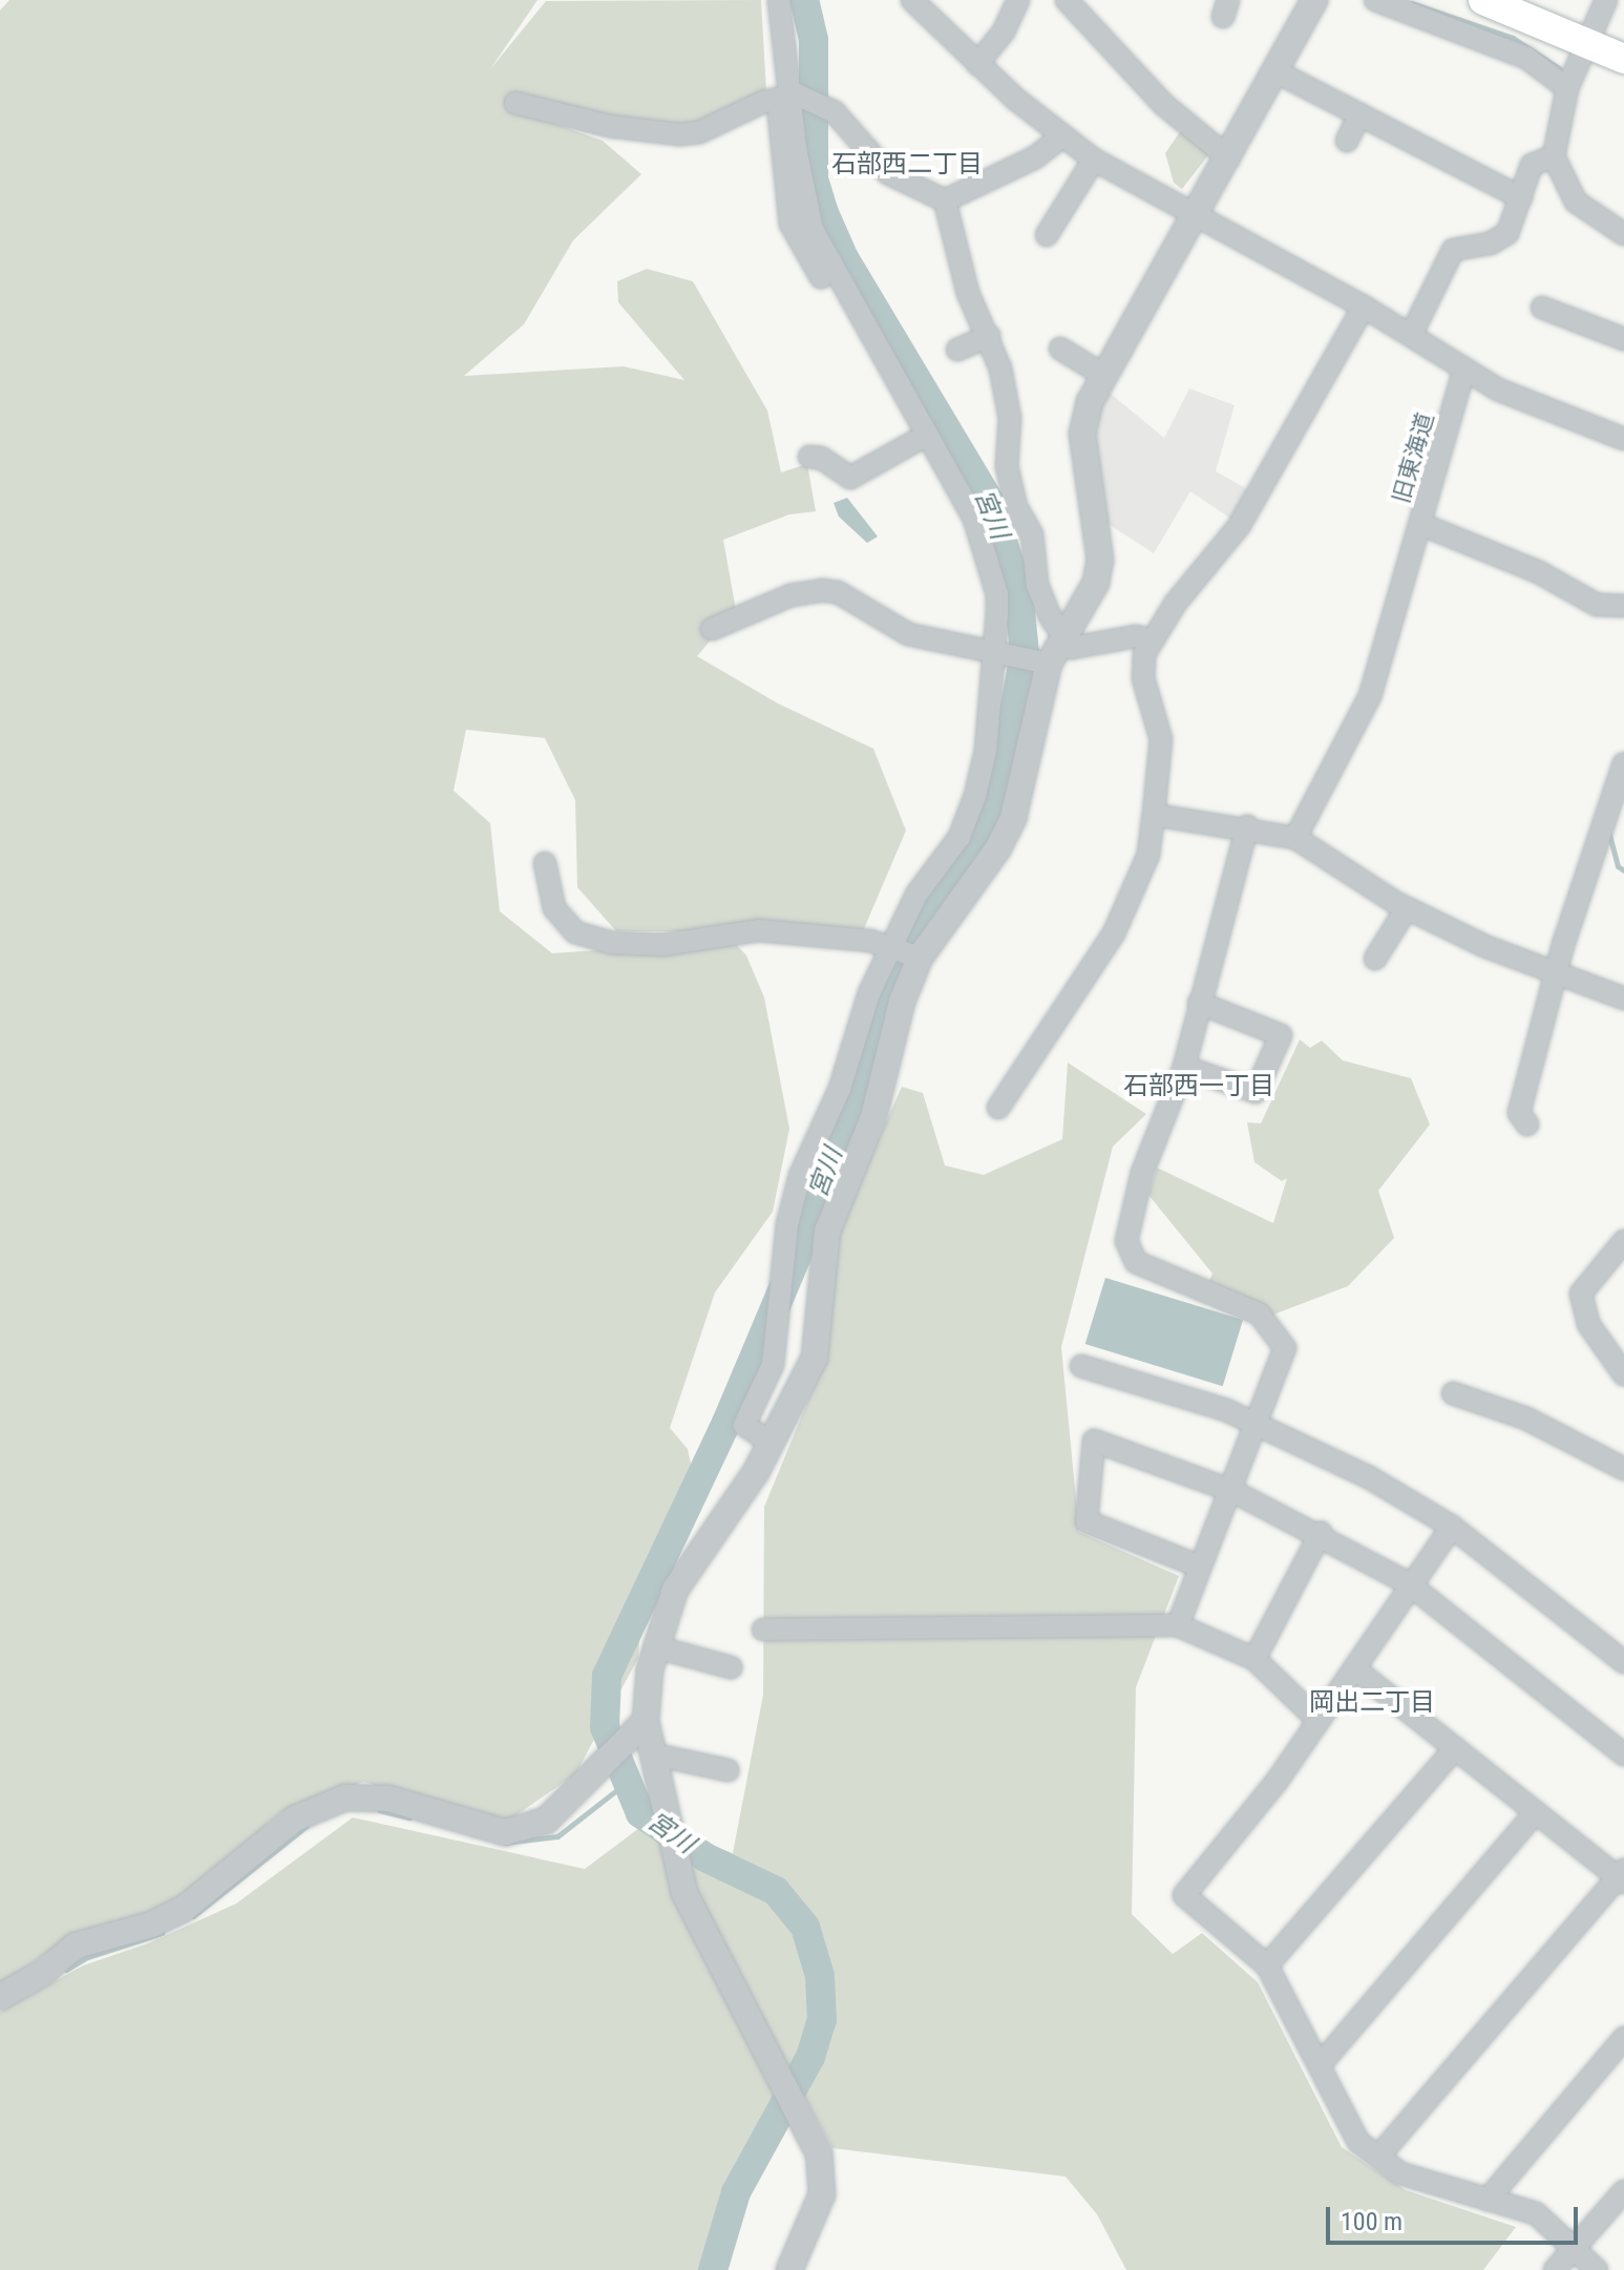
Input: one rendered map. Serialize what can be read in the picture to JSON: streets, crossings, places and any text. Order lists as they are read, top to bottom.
{
  "streets": {
    "street": ["旧東海道"]
  },
  "districts": ["石部西二丁目", "石部西一丁目", "岡出二丁目"],
  "water": ["宮川"],
  "scale_bar": "100 m"
}
